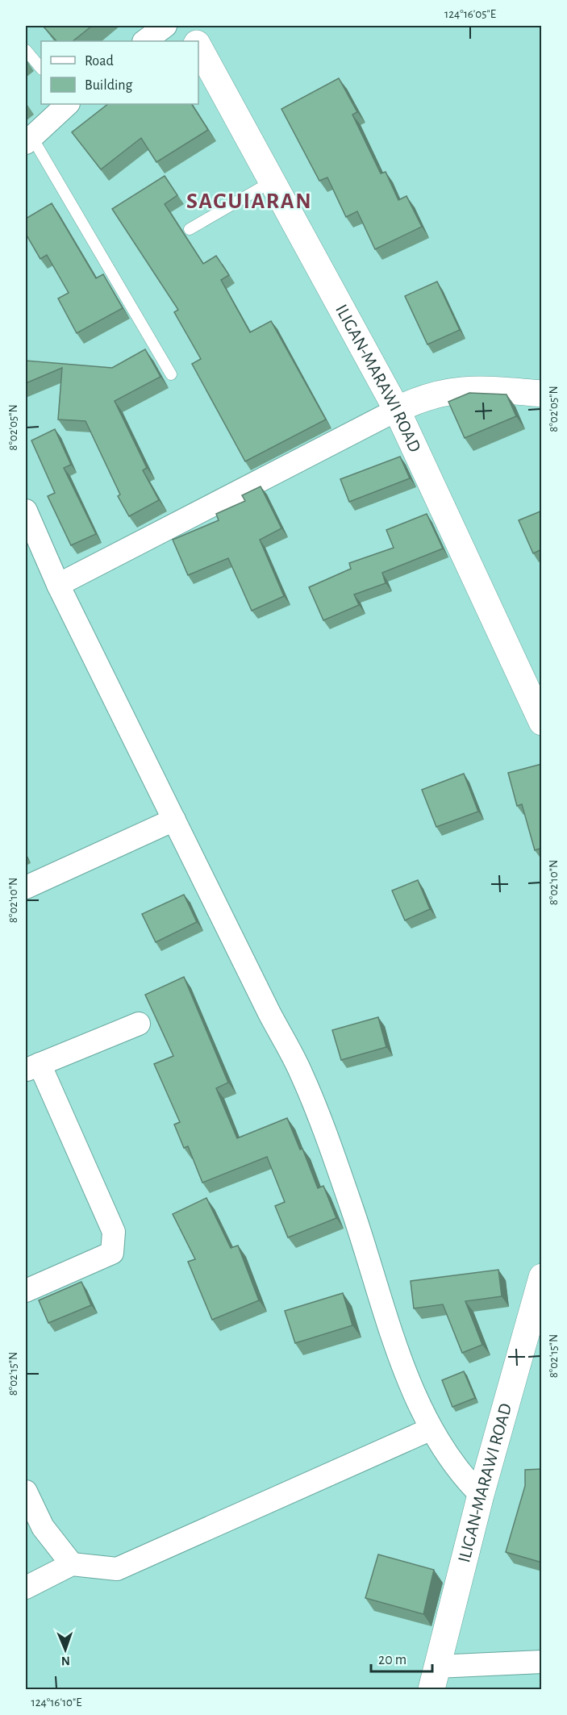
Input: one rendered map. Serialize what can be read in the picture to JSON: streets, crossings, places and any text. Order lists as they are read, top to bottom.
{
  "streets": {
    "main road": ["ILIGAN-MARAWI ROAD"]
  },
  "districts": ["SAGUIARAN"],
  "legend": ["Road", "Building"],
  "scale_bar": "20 m",
  "north": "bottom",
  "coordinates": [
    "124°16'05\"E",
    "8°02'05\"N",
    "8°02'10\"N",
    "8°02'15\"N",
    "124°16'10\"E"
  ]
}
